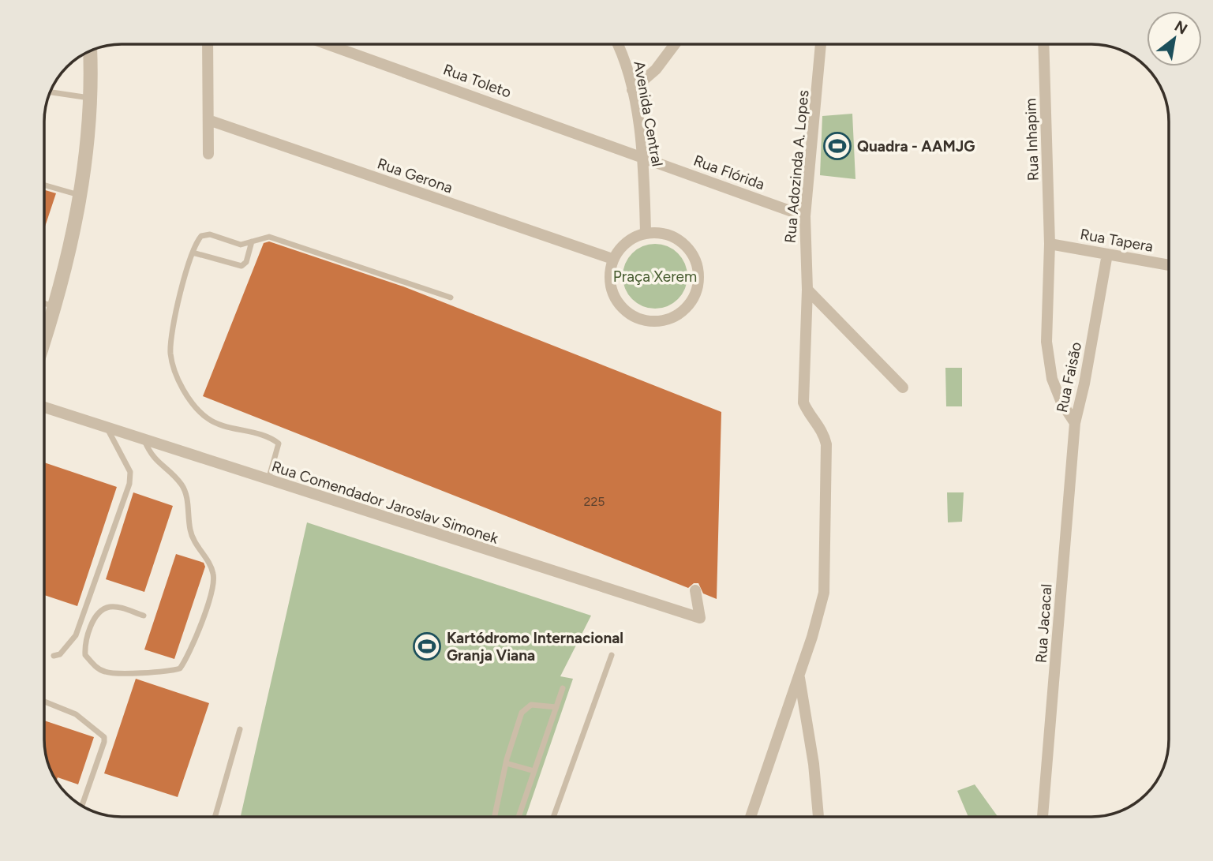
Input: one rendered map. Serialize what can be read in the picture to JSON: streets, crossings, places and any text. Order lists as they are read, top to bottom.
{
  "streets": {
    "street": [
      "Rua Toleto",
      "Avenida Central",
      "Rua Inhapim",
      "Rua Adozinda A. Lopes",
      "Rua Flórida",
      "Rua Gerona",
      "Rua Tapera",
      "Rua Faisão",
      "Rua Comendador Jaroslav Simonek",
      "Rua Jacacal"
    ]
  },
  "crossings": [
    ["Rua Toleto", "Avenida Central"],
    ["Rua Toleto", "Rua Flórida"],
    ["Avenida Central", "Rua Flórida"],
    ["Avenida Central", "Rua Gerona"],
    ["Rua Inhapim", "Rua Tapera"],
    ["Rua Inhapim", "Rua Faisão"],
    ["Rua Adozinda A. Lopes", "Rua Flórida"],
    ["Rua Tapera", "Rua Faisão"],
    ["Rua Faisão", "Rua Jacacal"]
  ],
  "parks": ["Praça Xerem"],
  "places": {
    "sports": ["Quadra - AAMJG", "Kartódromo Internacional Granja Viana"]
  },
  "house_numbers": ["225"],
  "north": "top right"
}
